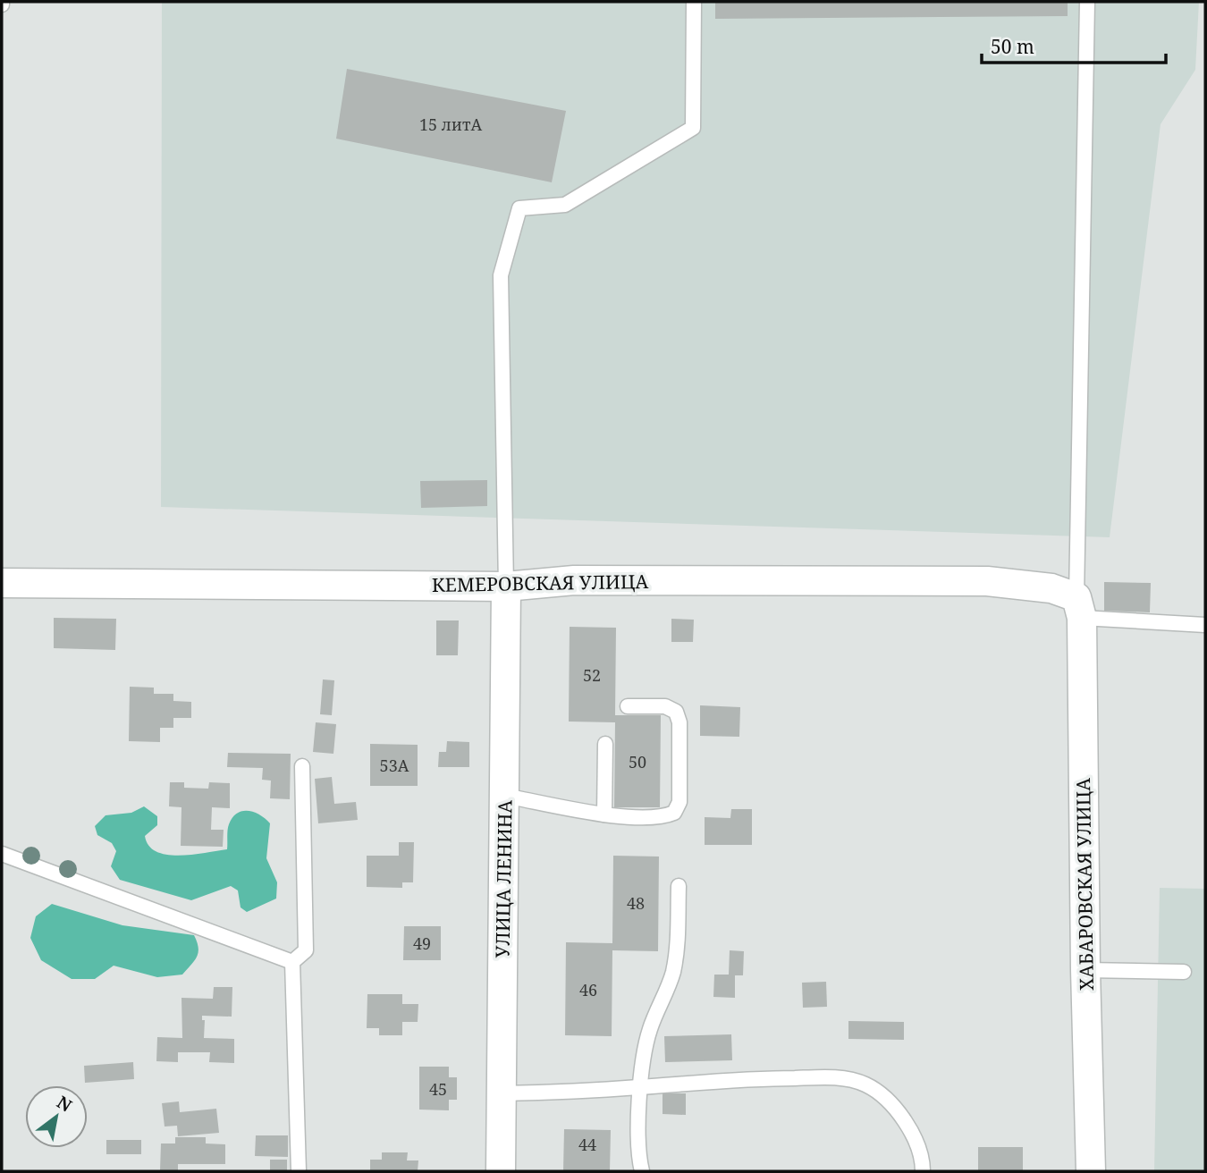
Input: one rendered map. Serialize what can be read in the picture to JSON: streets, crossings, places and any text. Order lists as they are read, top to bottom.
{
  "streets": {
    "street": ["КЕМЕРОВСКАЯ УЛИЦА", "УЛИЦА ЛЕНИНА", "ХАБАРОВСКАЯ УЛИЦА"]
  },
  "crossings": [
    ["КЕМЕРОВСКАЯ УЛИЦА", "УЛИЦА ЛЕНИНА"],
    ["КЕМЕРОВСКАЯ УЛИЦА", "ХАБАРОВСКАЯ УЛИЦА"]
  ],
  "house_numbers": [
    "15 литА",
    "52",
    "50",
    "53А",
    "48",
    "49",
    "46",
    "45",
    "44"
  ],
  "scale_bar": "50 m",
  "north": "top right"
}
